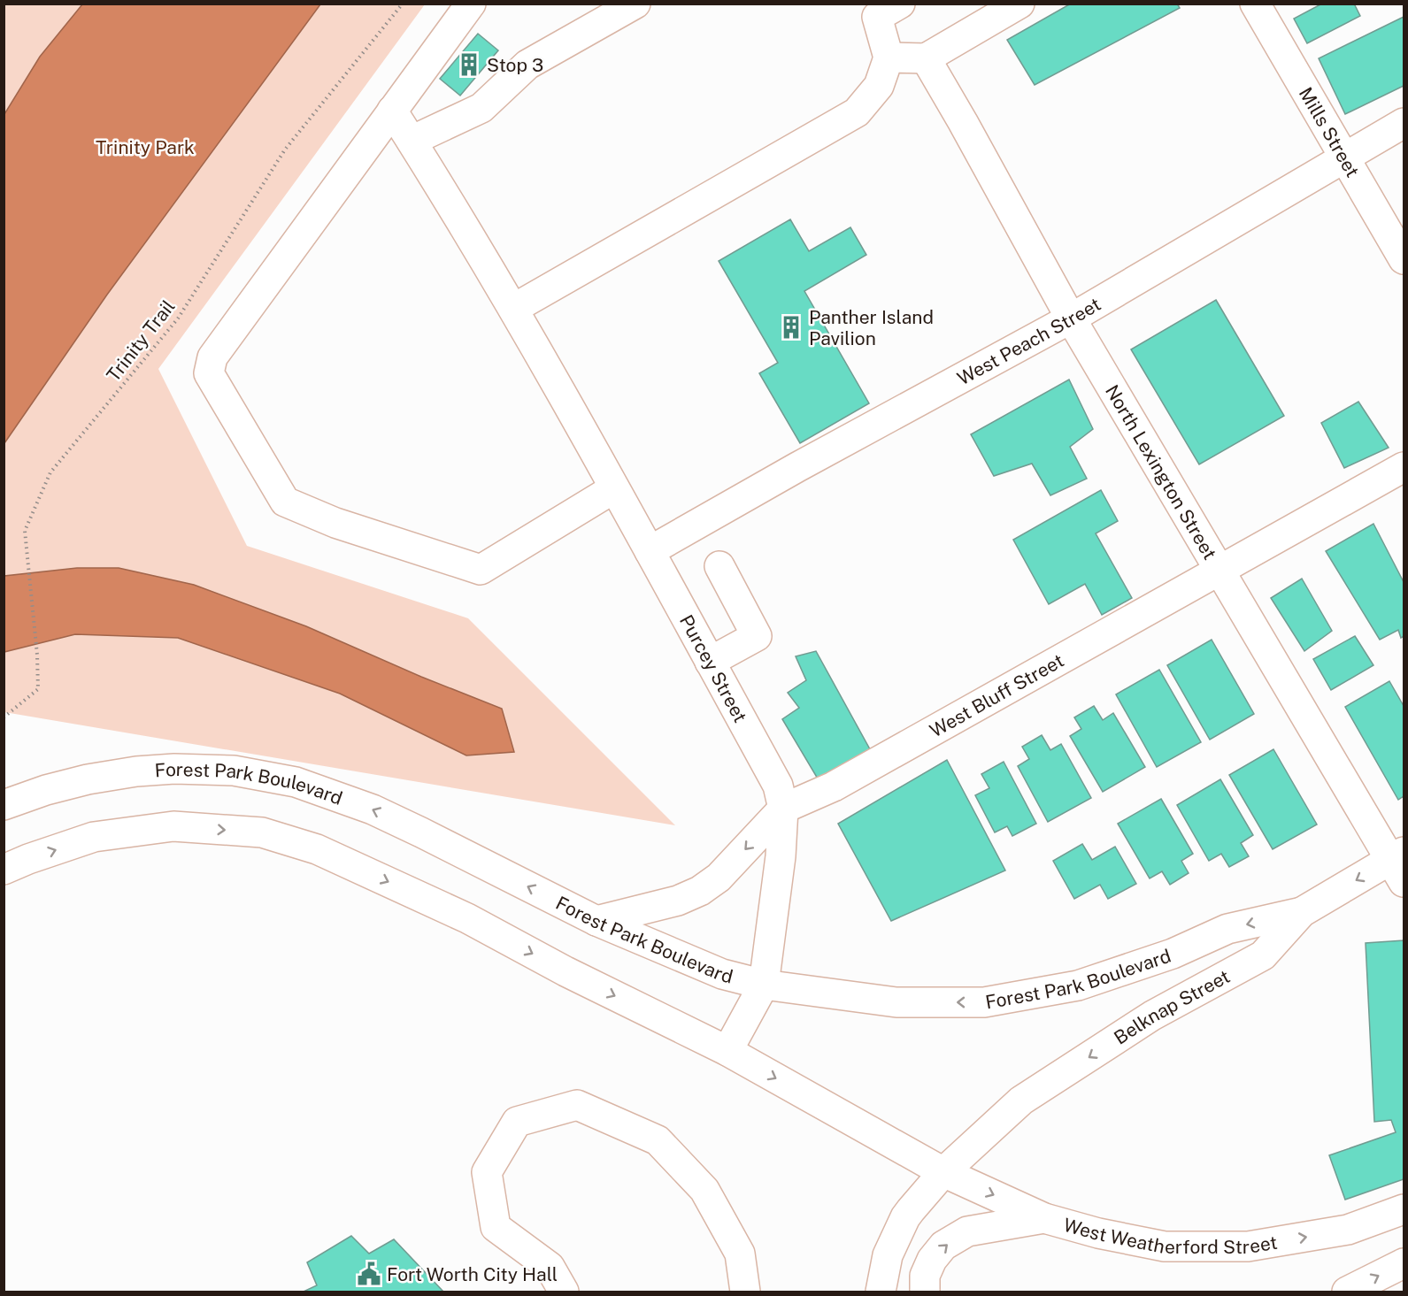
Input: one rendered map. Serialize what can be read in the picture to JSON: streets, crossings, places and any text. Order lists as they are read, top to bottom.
{
  "streets": {
    "street": [
      "Mills Street",
      "West Peach Street",
      "North Lexington Street",
      "Purcey Street",
      "West Bluff Street",
      "Forest Park Boulevard",
      "Belknap Street",
      "West Weatherford Street"
    ],
    "path": ["Trinity Trail"]
  },
  "crossings": [
    ["Mills Street", "West Peach Street"],
    ["West Peach Street", "North Lexington Street"],
    ["West Peach Street", "Purcey Street"],
    ["North Lexington Street", "West Bluff Street"],
    ["North Lexington Street", "Belknap Street"],
    ["Purcey Street", "West Bluff Street"],
    ["Purcey Street", "Forest Park Boulevard"],
    ["West Bluff Street", "Forest Park Boulevard"],
    ["Forest Park Boulevard", "Belknap Street"],
    ["Belknap Street", "West Weatherford Street"]
  ],
  "one_way": ["Belknap Street", "West Weatherford Street"],
  "parks": ["Trinity Park"],
  "places": {
    "building": ["Stop 3", "Panther Island Pavilion"],
    "public building": ["Fort Worth City Hall"]
  }
}
